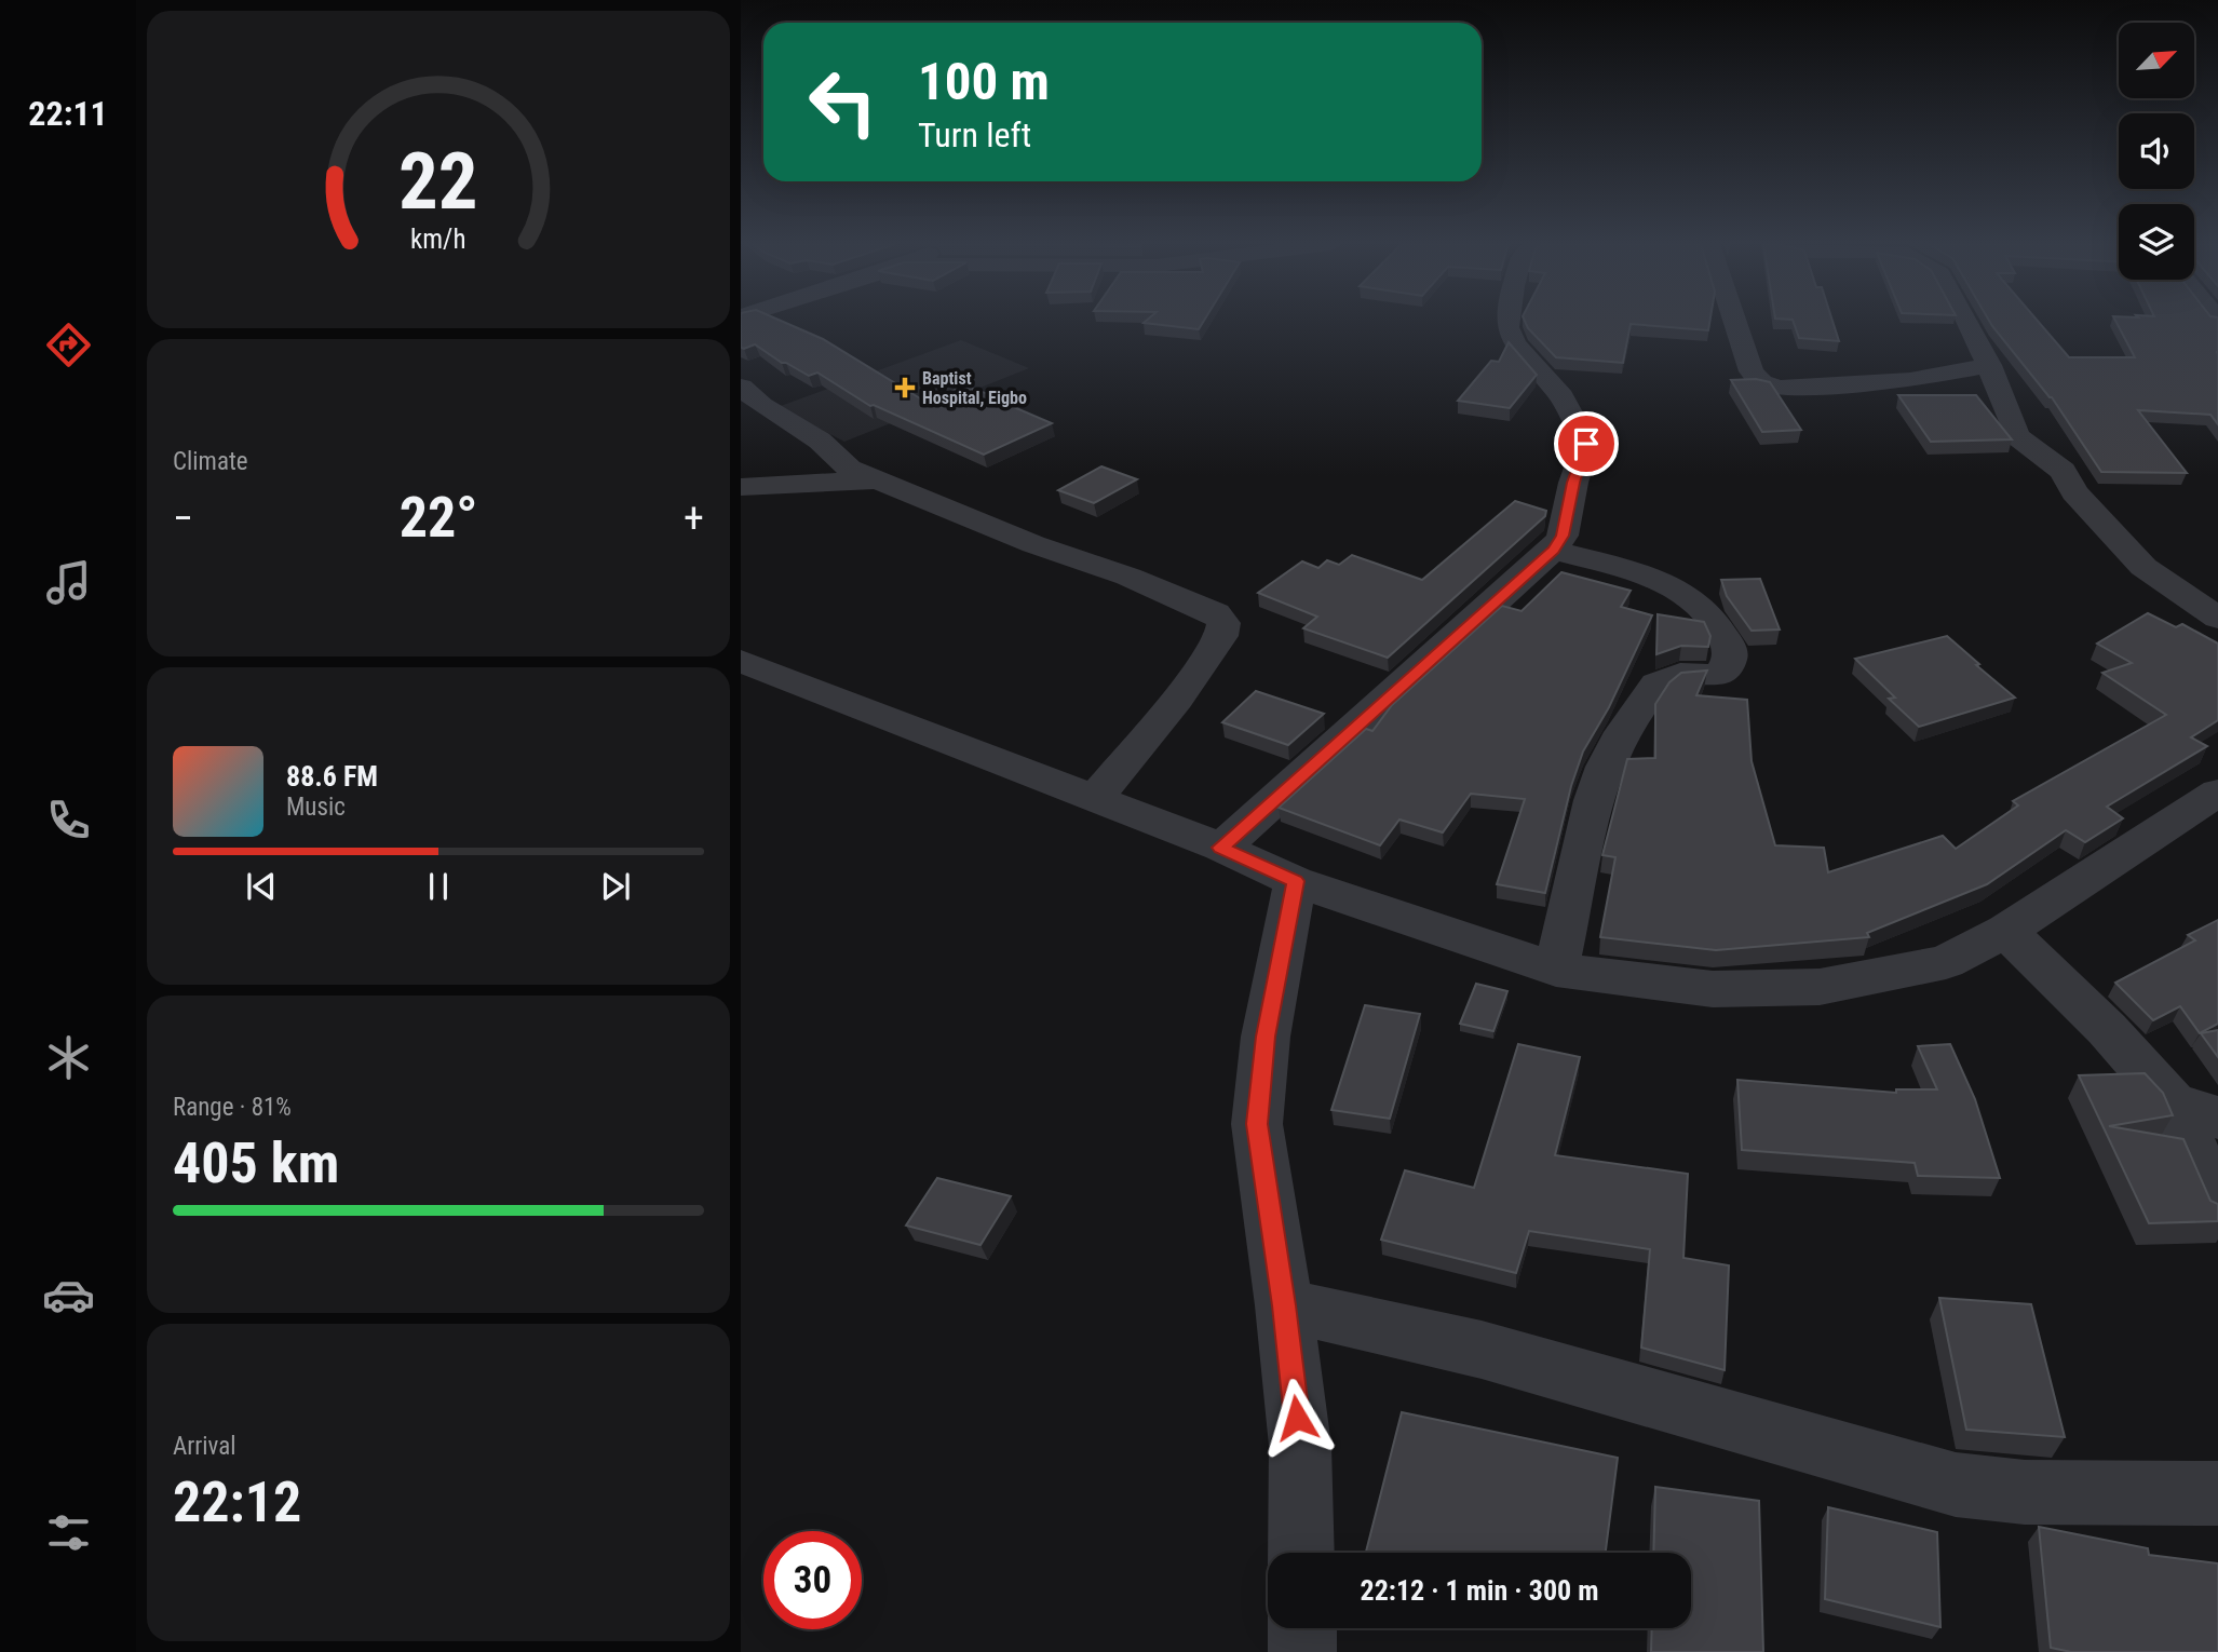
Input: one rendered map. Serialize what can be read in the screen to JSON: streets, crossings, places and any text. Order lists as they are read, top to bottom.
{
  "places": {
    "health": ["Baptist Hospital, Eigbo"]
  },
  "north": "top right",
  "page": {
    "tabs": "22:11",
    "turn": ["100 m", "Turn left"],
    "tile": [
      "Climate",
      ["Range · 81%", "405 km"],
      ["Arrival", "22:12"]
    ],
    "heat": ["−", "22°", "+"],
    "song": ["88.6 FM", "Music"],
    "limit": "30",
    "trip": "22:12 · 1 min · 300 m",
    "gauge": ["22", "km/h"]
  }
}
